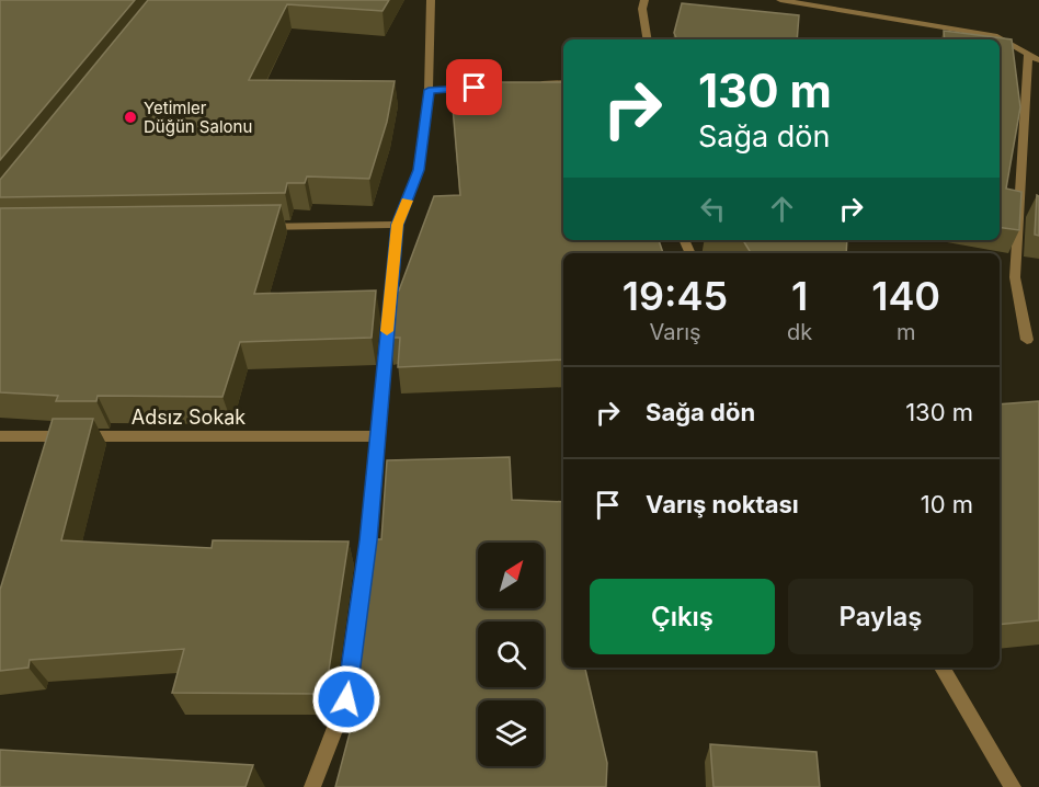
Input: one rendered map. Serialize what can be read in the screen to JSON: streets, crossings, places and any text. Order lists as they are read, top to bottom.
{
  "streets": {
    "street": ["Adsız Sokak"]
  },
  "places": ["Yetimler Düğün Salonu"],
  "north": "top right",
  "page": {
    "turn": ["130 m", "Sağa dön"],
    "eta": [
      "19:45",
      "Varış",
      "1",
      "dk",
      "140",
      "m"
    ],
    "list": [
      {
        "name": "Sağa dön",
        "value": "130 m"
      },
      {
        "name": "Varış noktası",
        "value": "10 m"
      }
    ],
    "buttons": ["Çıkış", "Paylaş"]
  }
}
